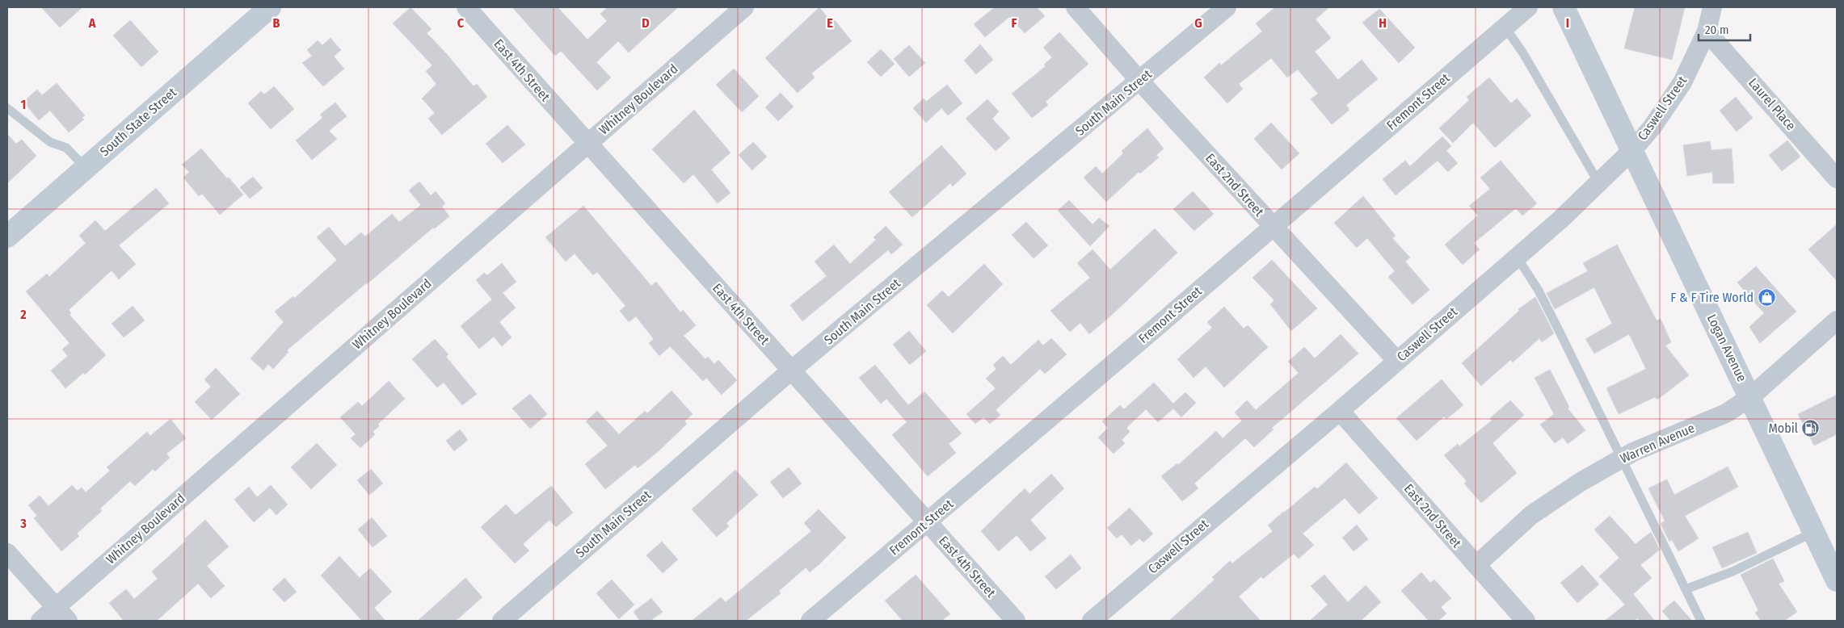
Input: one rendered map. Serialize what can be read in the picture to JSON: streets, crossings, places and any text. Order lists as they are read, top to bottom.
{
  "streets": {
    "main road": ["South State Street", "Logan Avenue"],
    "street": [
      "East 4th Street",
      "Whitney Boulevard",
      "Fremont Street",
      "South Main Street",
      "Laurel Place",
      "Caswell Street",
      "East 2nd Street",
      "Warren Avenue"
    ]
  },
  "crossings": [
    ["East 4th Street", "Whitney Boulevard"],
    ["East 4th Street", "Fremont Street"],
    ["East 4th Street", "South Main Street"],
    ["Fremont Street", "East 2nd Street"],
    ["South Main Street", "East 2nd Street"],
    ["Laurel Place", "Caswell Street"],
    ["Caswell Street", "East 2nd Street"],
    ["Caswell Street", "Logan Avenue"],
    ["East 2nd Street", "Warren Avenue"],
    ["Logan Avenue", "Warren Avenue"]
  ],
  "places": {
    "shop": ["F & F Tire World"],
    "fuel station": ["Mobil"]
  },
  "scale_bar": "20 m",
  "grid": {
    "columns": [
      "A",
      "B",
      "C",
      "D",
      "E",
      "F",
      "G",
      "H",
      "I"
    ],
    "rows": ["1", "2", "3"]
  }
}
